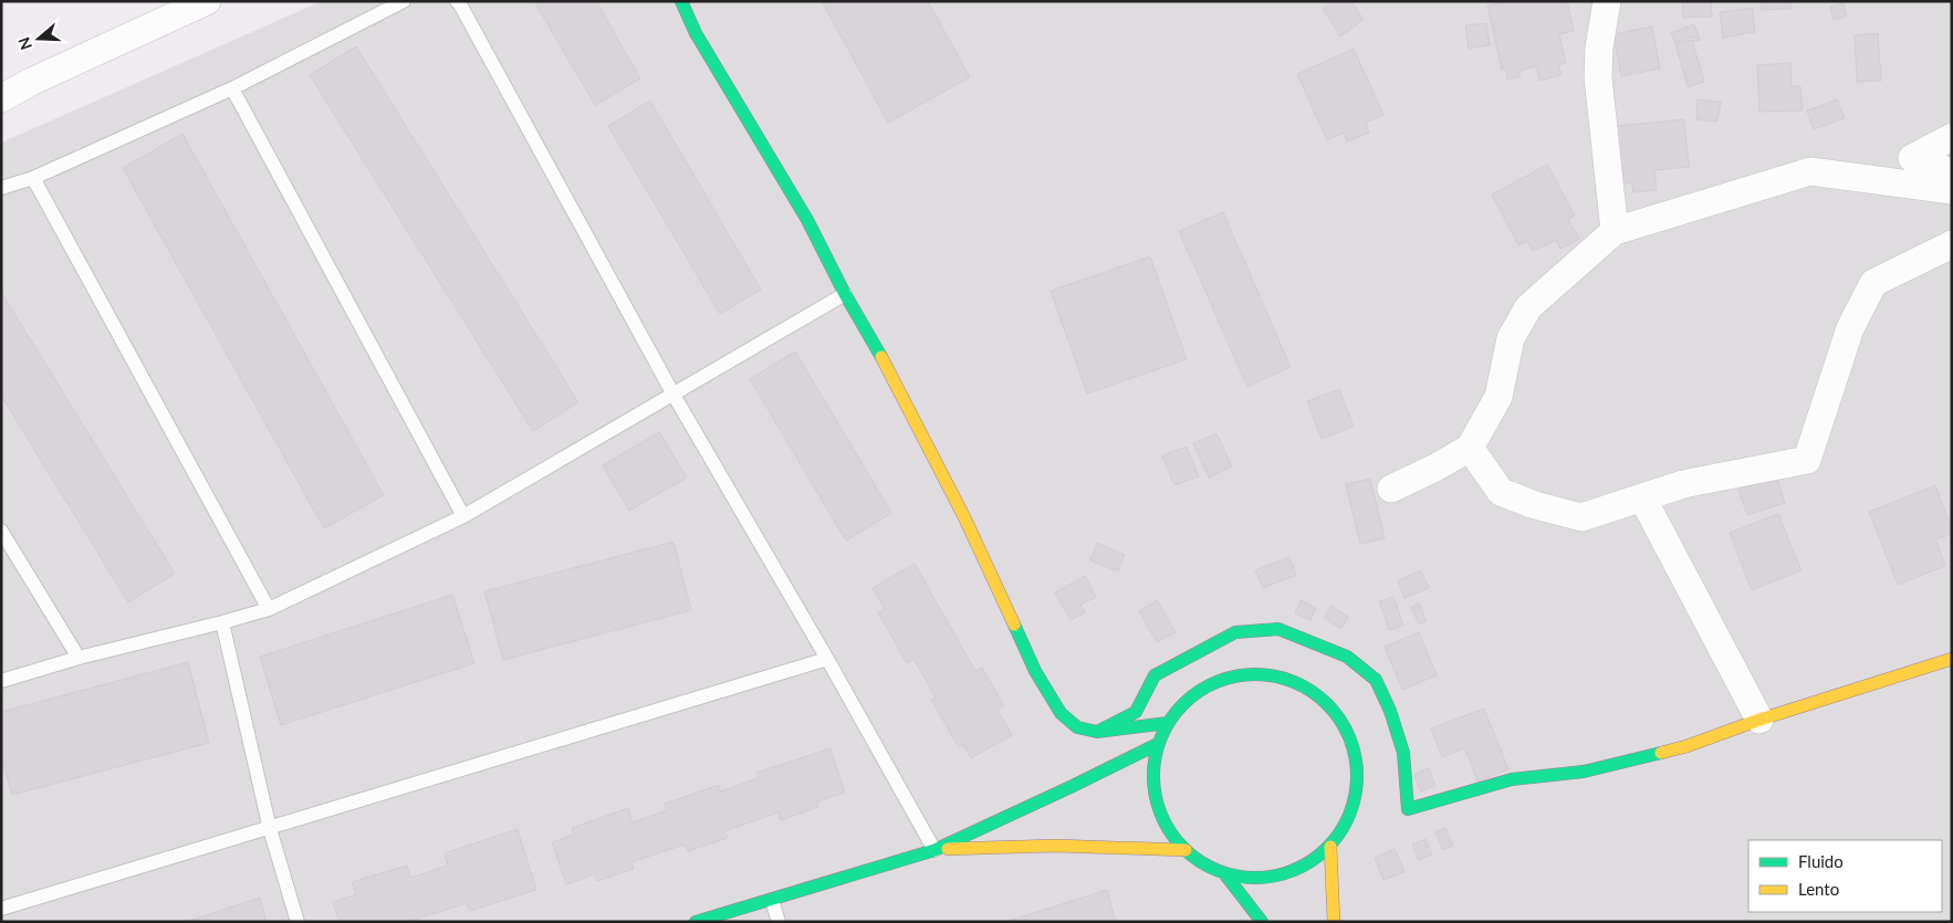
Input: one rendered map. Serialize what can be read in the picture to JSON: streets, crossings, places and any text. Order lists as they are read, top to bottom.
{
  "legend": ["Fluido", "Lento"],
  "north": "left"
}
